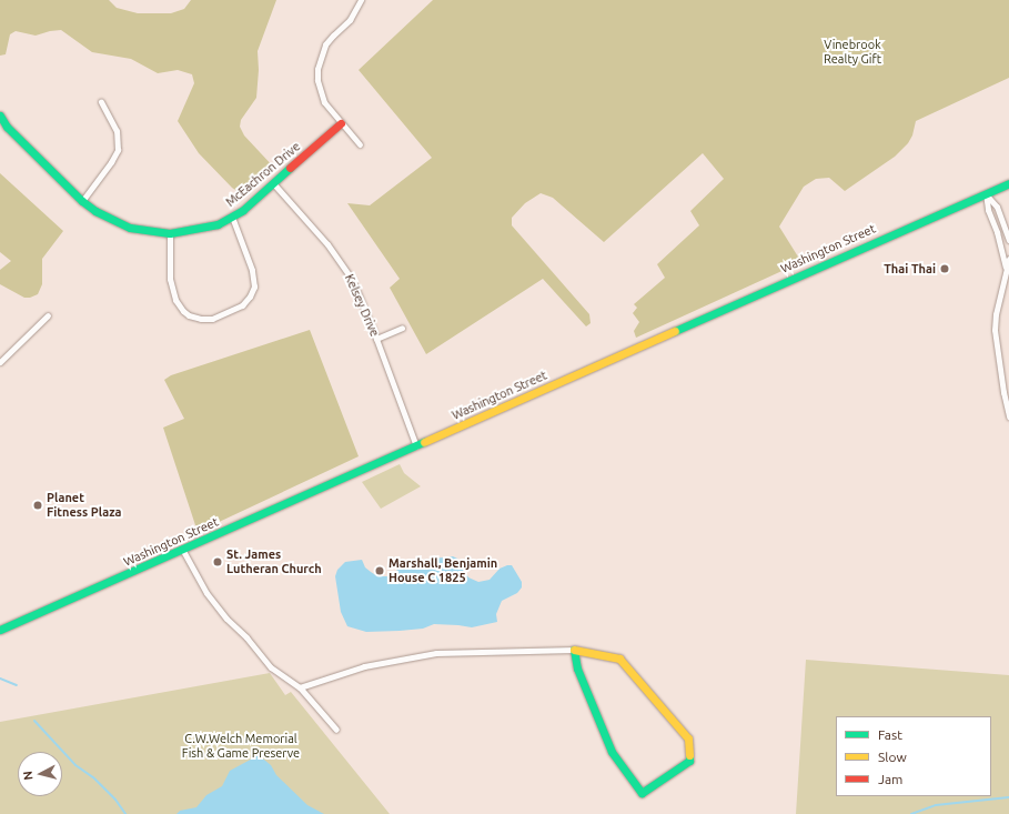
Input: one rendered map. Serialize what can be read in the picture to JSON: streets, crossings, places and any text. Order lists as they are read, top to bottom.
{
  "streets": {
    "main road": ["McEachron Drive", "Washington Street"],
    "street": ["Kelsey Drive"]
  },
  "crossings": [
    ["McEachron Drive", "Kelsey Drive"],
    ["Washington Street", "Kelsey Drive"]
  ],
  "parks": ["Vinebrook Realty Gift", "C.W.Welch Memorial Fish & Game Preserve"],
  "places": [
    "Thai Thai",
    "Planet Fitness Plaza",
    "St. James Lutheran Church",
    "Marshall, Benjamin House C 1825"
  ],
  "legend": ["Fast", "Slow", "Jam"],
  "north": "left"
}
